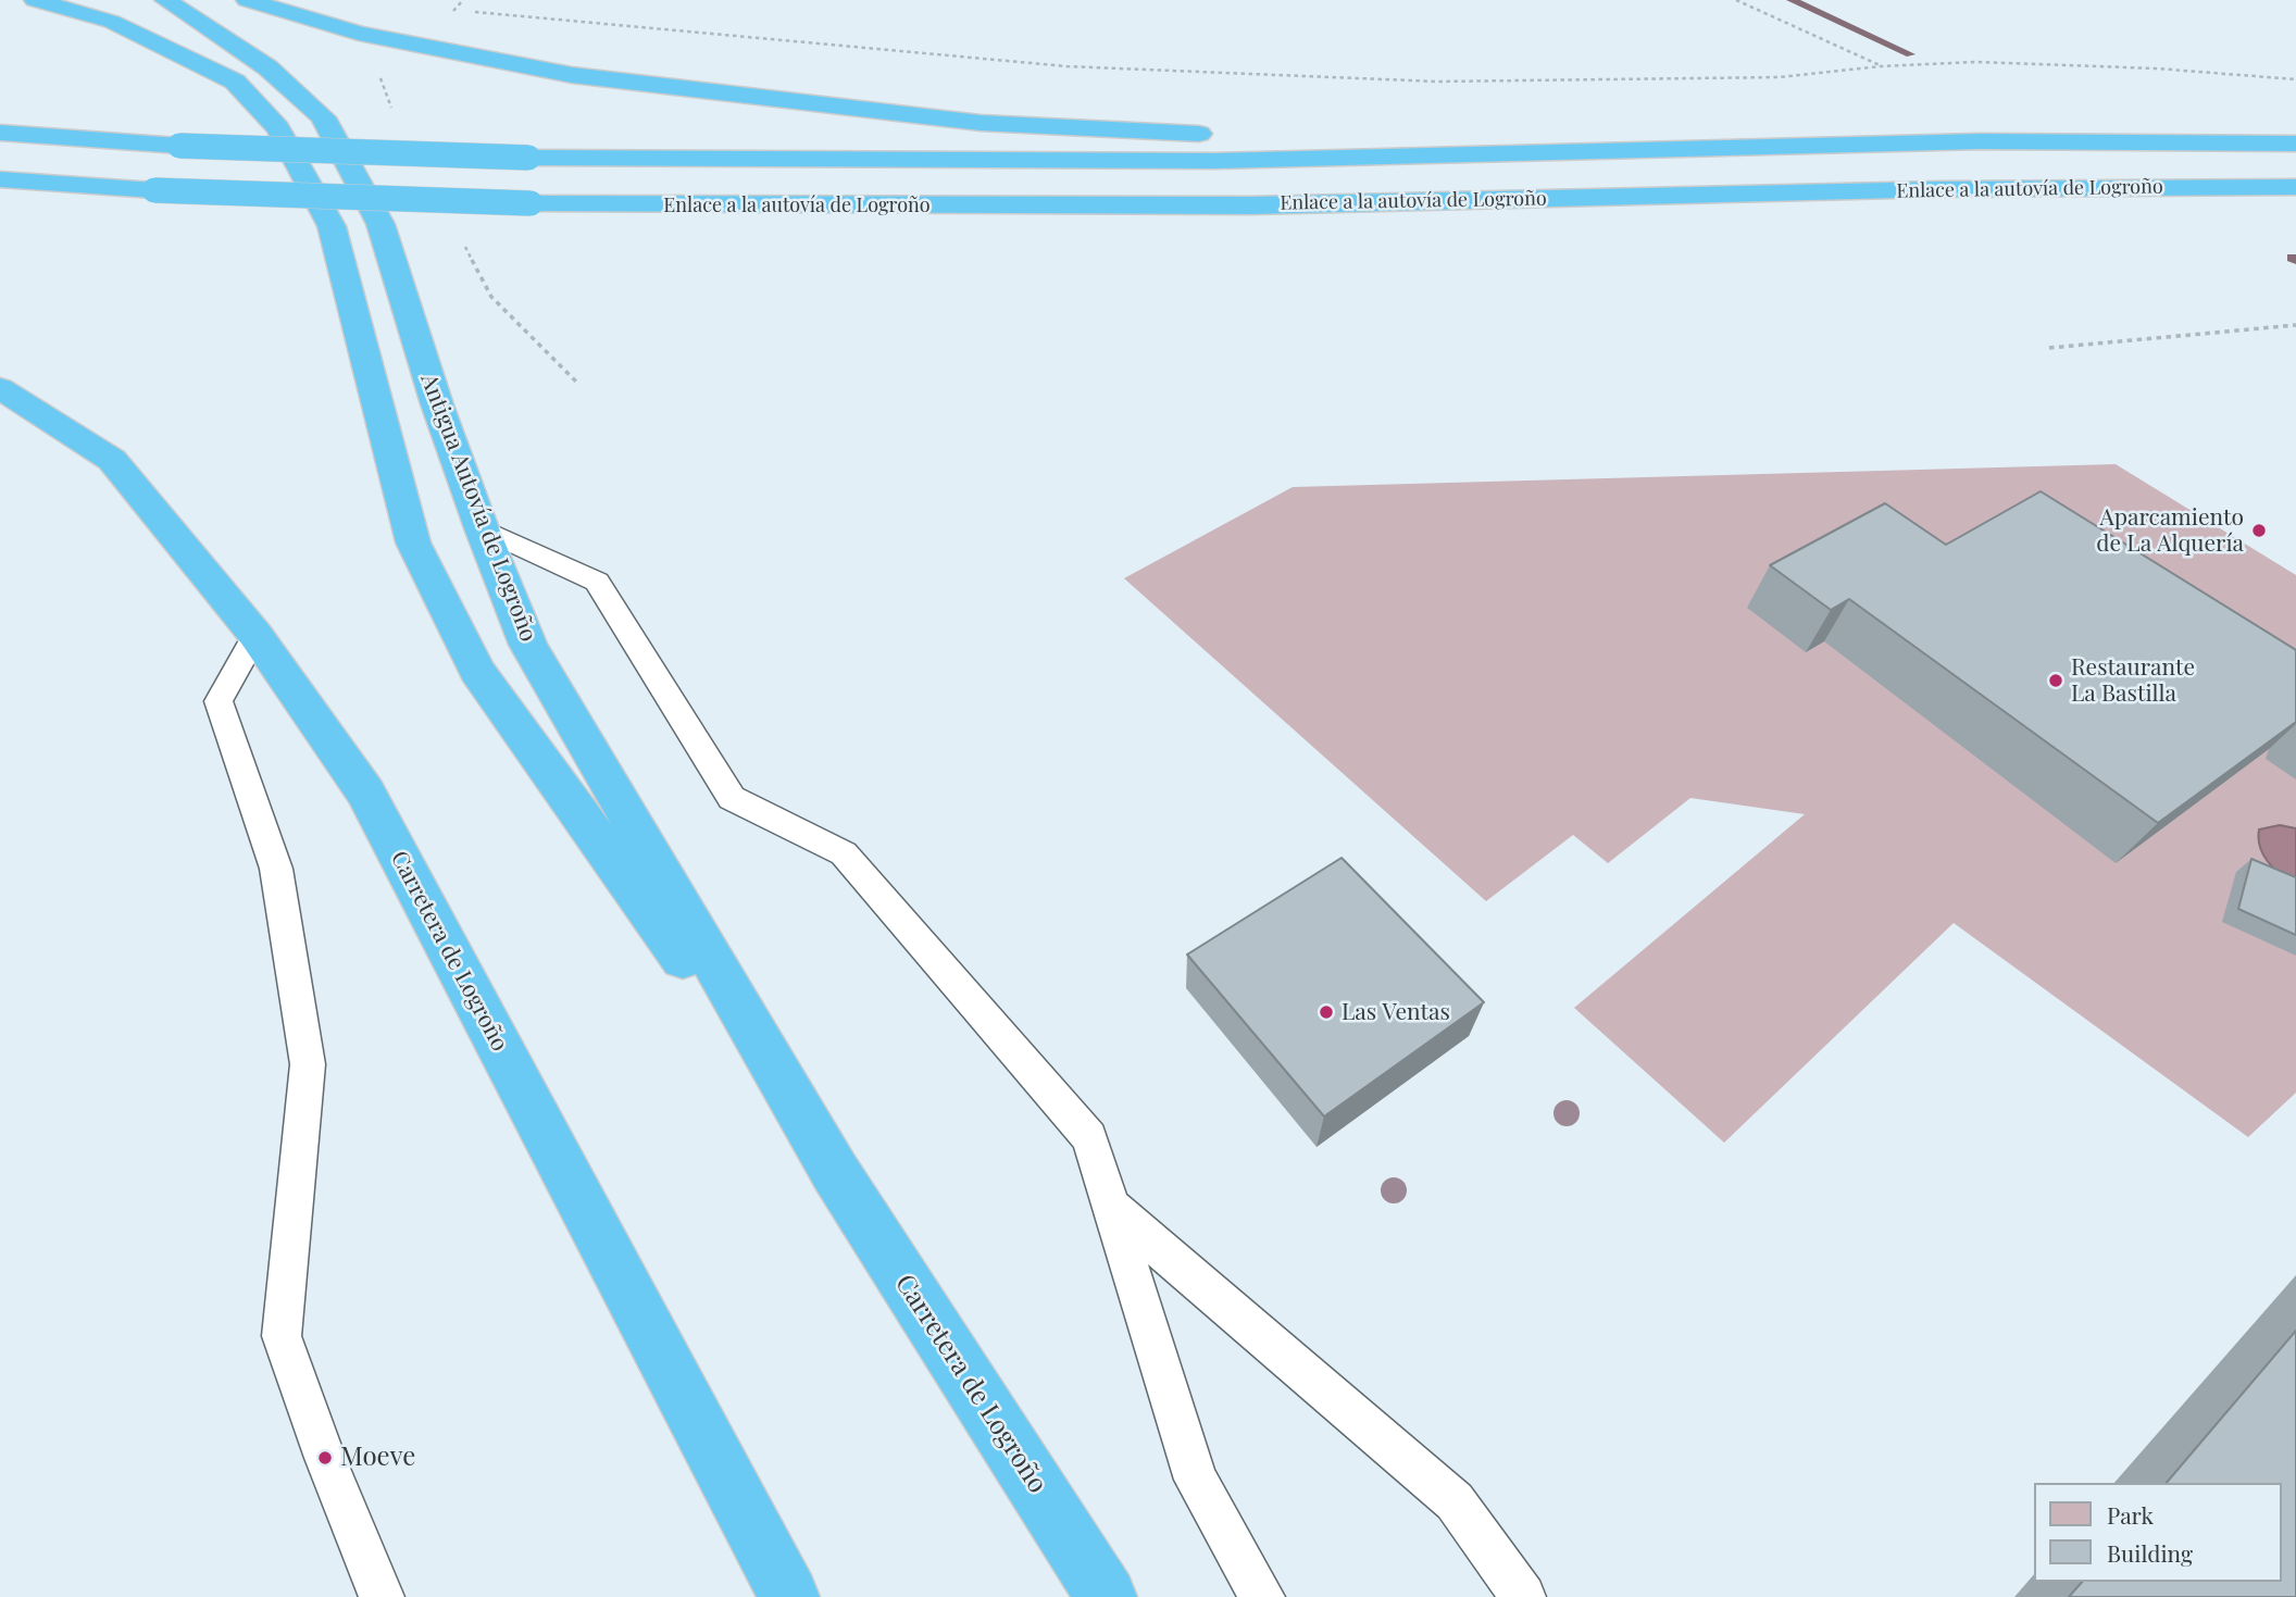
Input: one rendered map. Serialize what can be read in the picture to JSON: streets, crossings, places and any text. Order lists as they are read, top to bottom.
{
  "streets": {
    "highway": ["Enlace a la autovía de Logroño", "Antigua Autovía de Logroño", "Carretera de Logroño"]
  },
  "crossings": [
    ["Antigua Autovía de Logroño", "Carretera de Logroño"]
  ],
  "places": [
    "Aparcamiento de La Alquería",
    "Restaurante La Bastilla",
    "Las Ventas",
    "Moeve"
  ],
  "legend": ["Park", "Building"]
}
